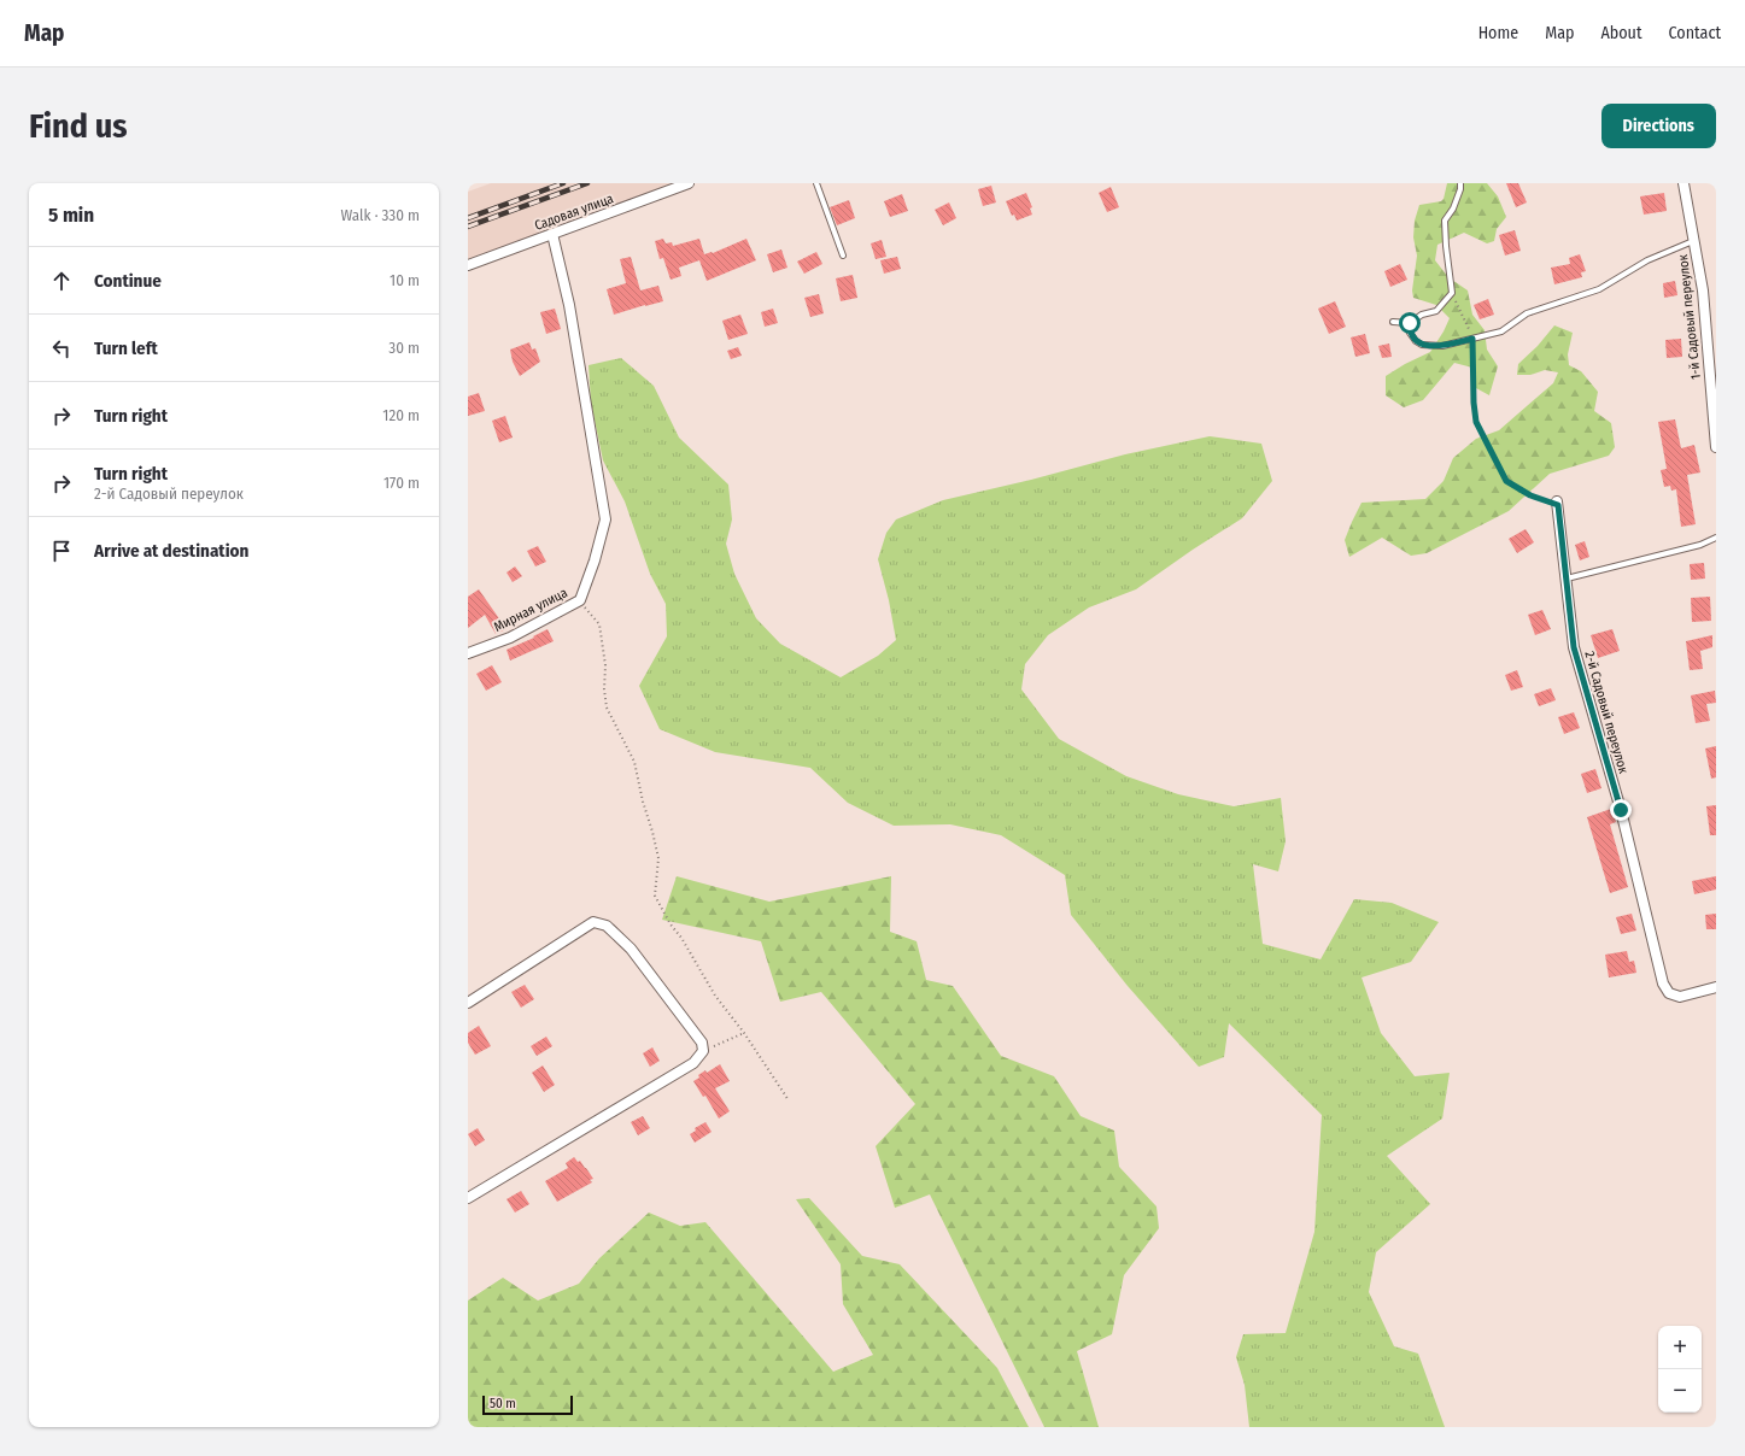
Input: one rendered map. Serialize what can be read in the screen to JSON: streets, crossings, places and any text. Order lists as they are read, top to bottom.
{
  "streets": {
    "street": [
      "Садовая улица",
      "1-й Садовый переулок",
      "Мирная улица",
      "2-й Садовый переулок"
    ]
  },
  "crossings": [
    ["Садовая улица", "Мирная улица"]
  ],
  "scale_bar": "50 m",
  "page": {
    "header": "Map",
    "nav": [
      "Home",
      "Map",
      "About",
      "Contact"
    ],
    "buttons": "Directions",
    "title": "Find us",
    "heading": ["5 min", "Walk · 330 m"],
    "list": [
      ["Continue", "10 m"],
      ["Turn left", "30 m"],
      ["Turn right", "120 m"],
      ["Turn right", "2-й Садовый переулок", "170 m"],
      "Arrive at destination"
    ],
    "map_buttons": ["+", "−"],
    "scale": "50 m"
  }
}
